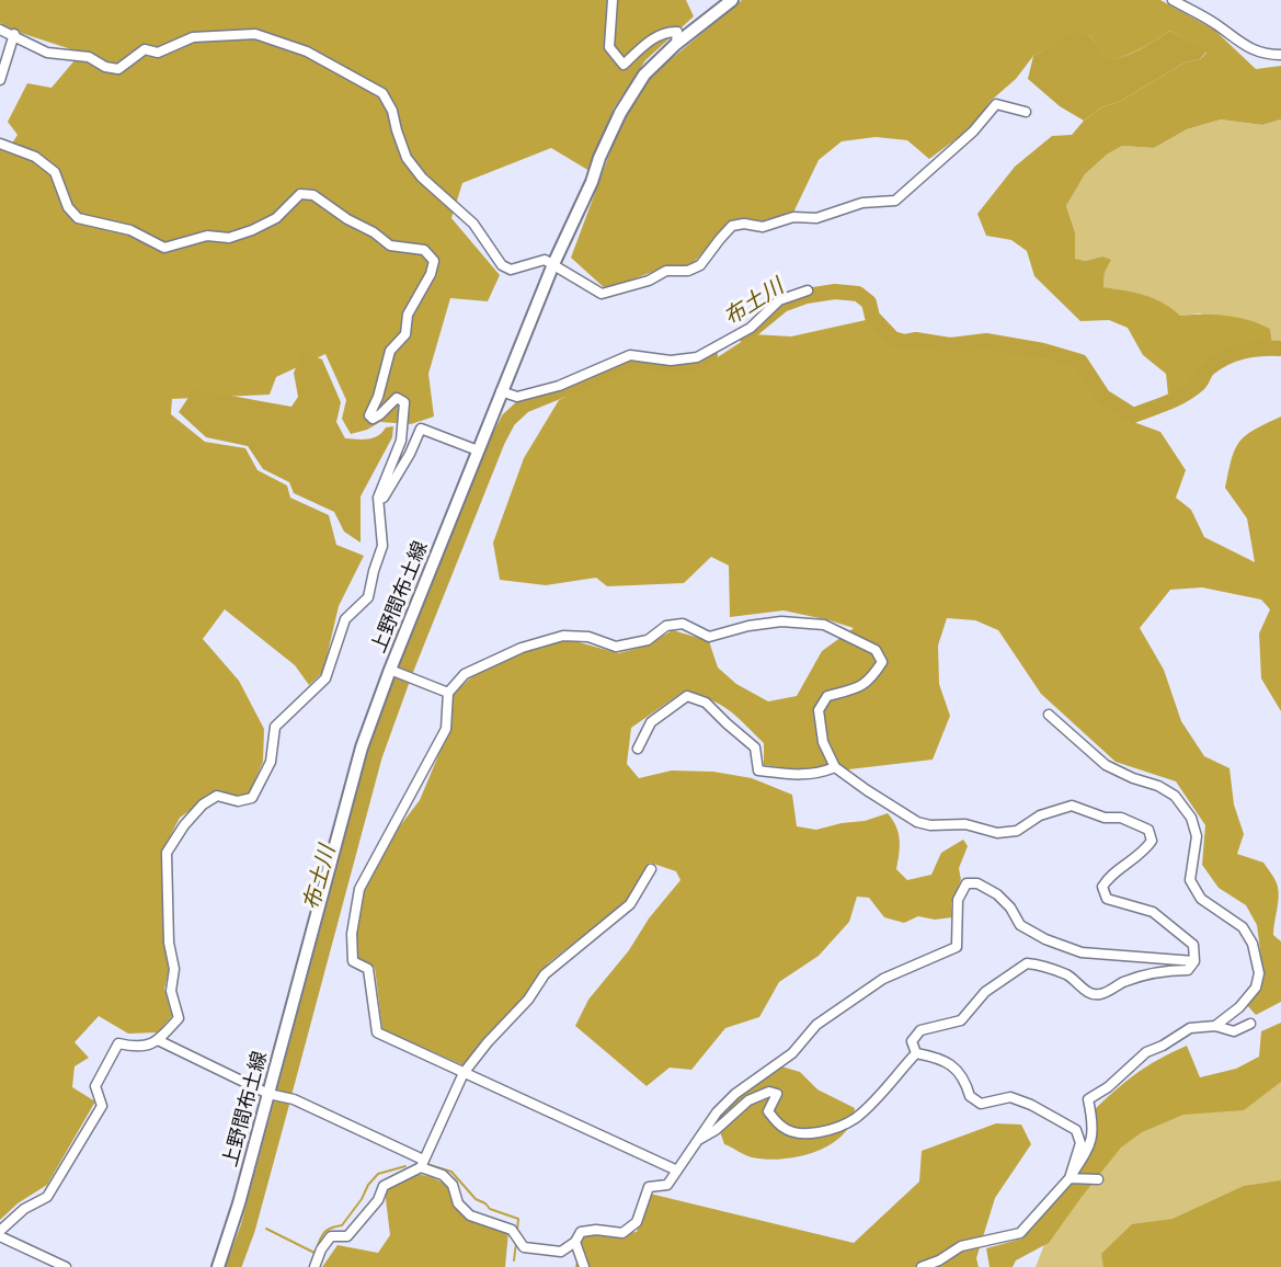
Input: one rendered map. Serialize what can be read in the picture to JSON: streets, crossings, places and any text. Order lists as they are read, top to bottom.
{
  "streets": {
    "main road": ["上野間布土線"]
  },
  "water": ["布土川"]
}
